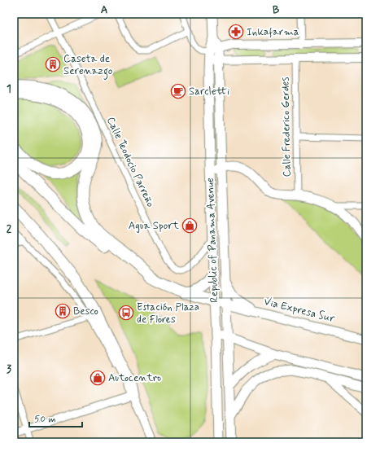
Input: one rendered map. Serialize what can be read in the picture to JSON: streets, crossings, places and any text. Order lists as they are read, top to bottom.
{
  "streets": {
    "main road": ["Republic of Panama Avenue", "Via Expresa Sur"],
    "street": ["Calle Frederico Gerdes", "Calle Teodocio Parreño"]
  },
  "crossings": [
    ["Calle Teodocio Parreño", "Republic of Panama Avenue"],
    ["Republic of Panama Avenue", "Via Expresa Sur"]
  ],
  "places": {
    "pharmacy": ["Inkafarma"],
    "building": ["Caseta de Serenazgo", "Besco"],
    "cafe": ["Sarcletti"],
    "shop": ["Agua Sport", "Autocentro"],
    "bus stop": ["Estación Plaza de Flores"]
  },
  "scale_bar": "50 m",
  "grid": {
    "columns": ["A", "B"],
    "rows": ["1", "2", "3"]
  }
}
